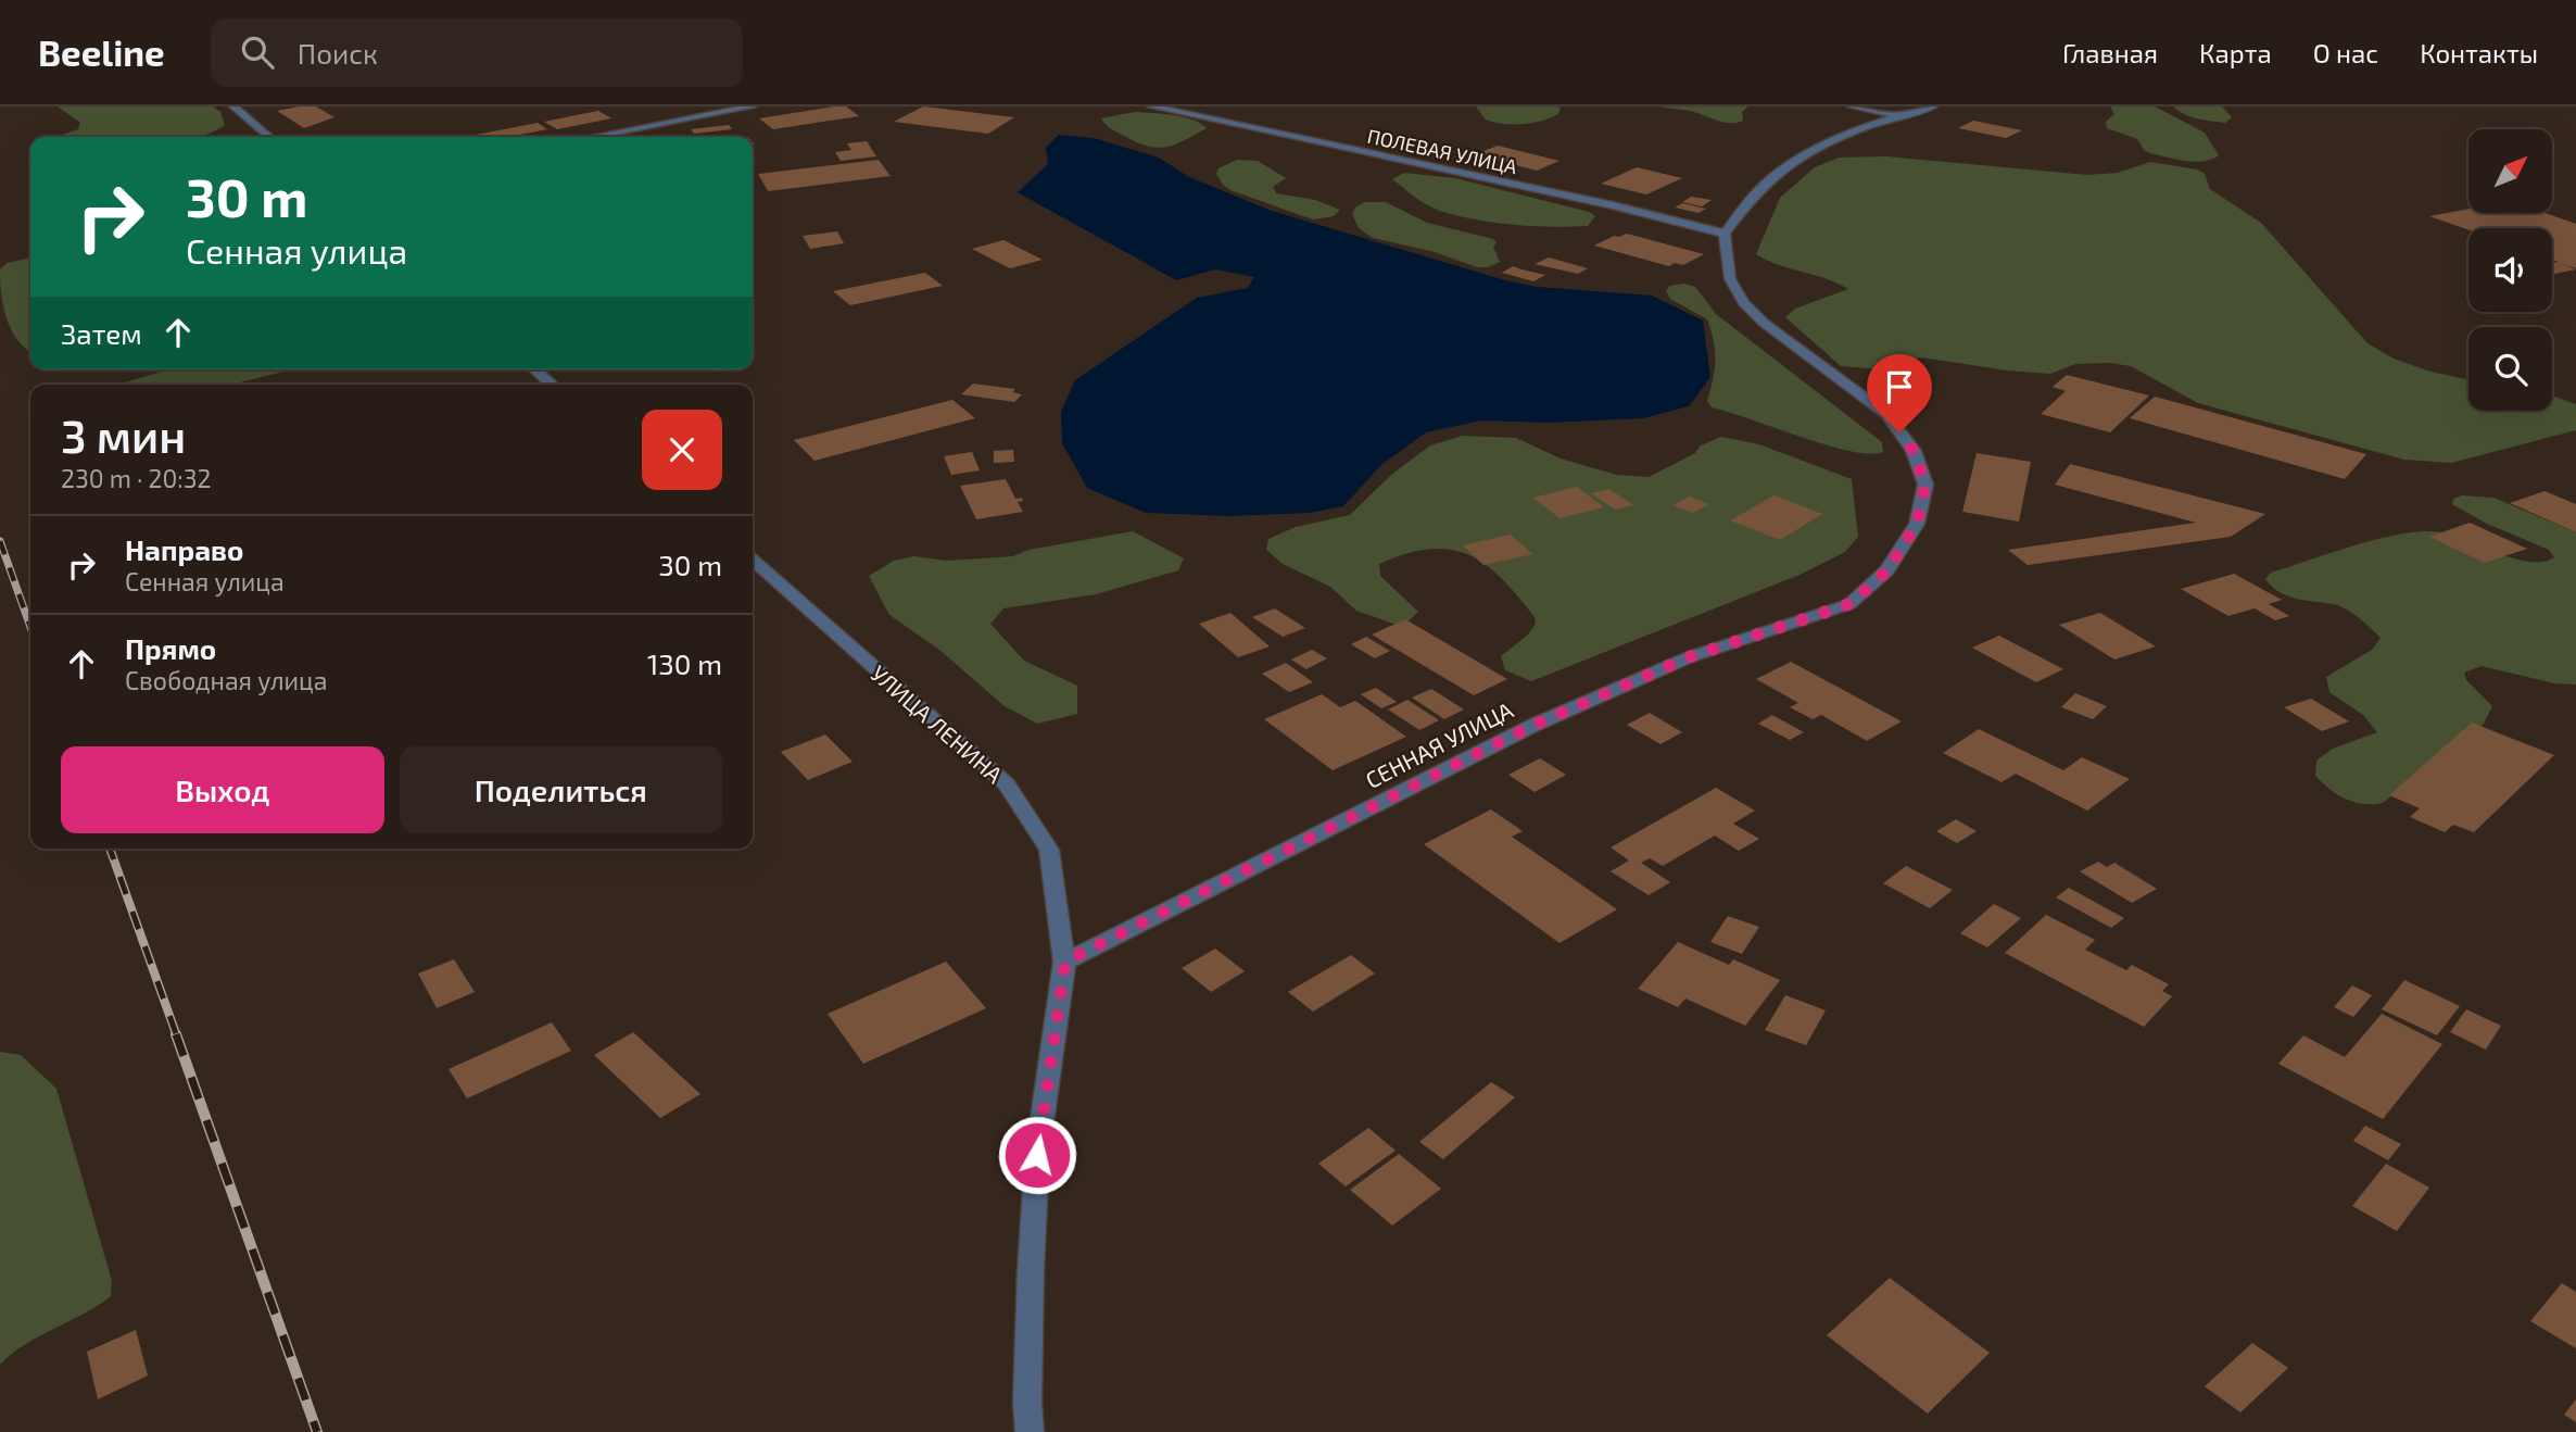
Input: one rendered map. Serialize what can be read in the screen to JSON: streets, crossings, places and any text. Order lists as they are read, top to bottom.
{
  "streets": {
    "street": ["ПОЛЕВАЯ УЛИЦА", "УЛИЦА ЛЕНИНА", "СЕННАЯ УЛИЦА"]
  },
  "crossings": [
    ["ПОЛЕВАЯ УЛИЦА", "СЕННАЯ УЛИЦА"],
    ["УЛИЦА ЛЕНИНА", "СЕННАЯ УЛИЦА"]
  ],
  "north": "top right",
  "page": {
    "header": "Beeline",
    "search": "Поиск",
    "nav": [
      "Главная",
      "Карта",
      "О нас",
      "Контакты"
    ],
    "turn": ["30 m", "Сенная улица"],
    "then": "Затем",
    "heading": ["3 мин", "230 m · 20:32"],
    "list": [
      {
        "name": "Направо",
        "note": "Сенная улица",
        "value": "30 m"
      },
      {
        "name": "Прямо",
        "note": "Свободная улица",
        "value": "130 m"
      }
    ],
    "buttons": ["Выход", "Поделиться"]
  }
}
